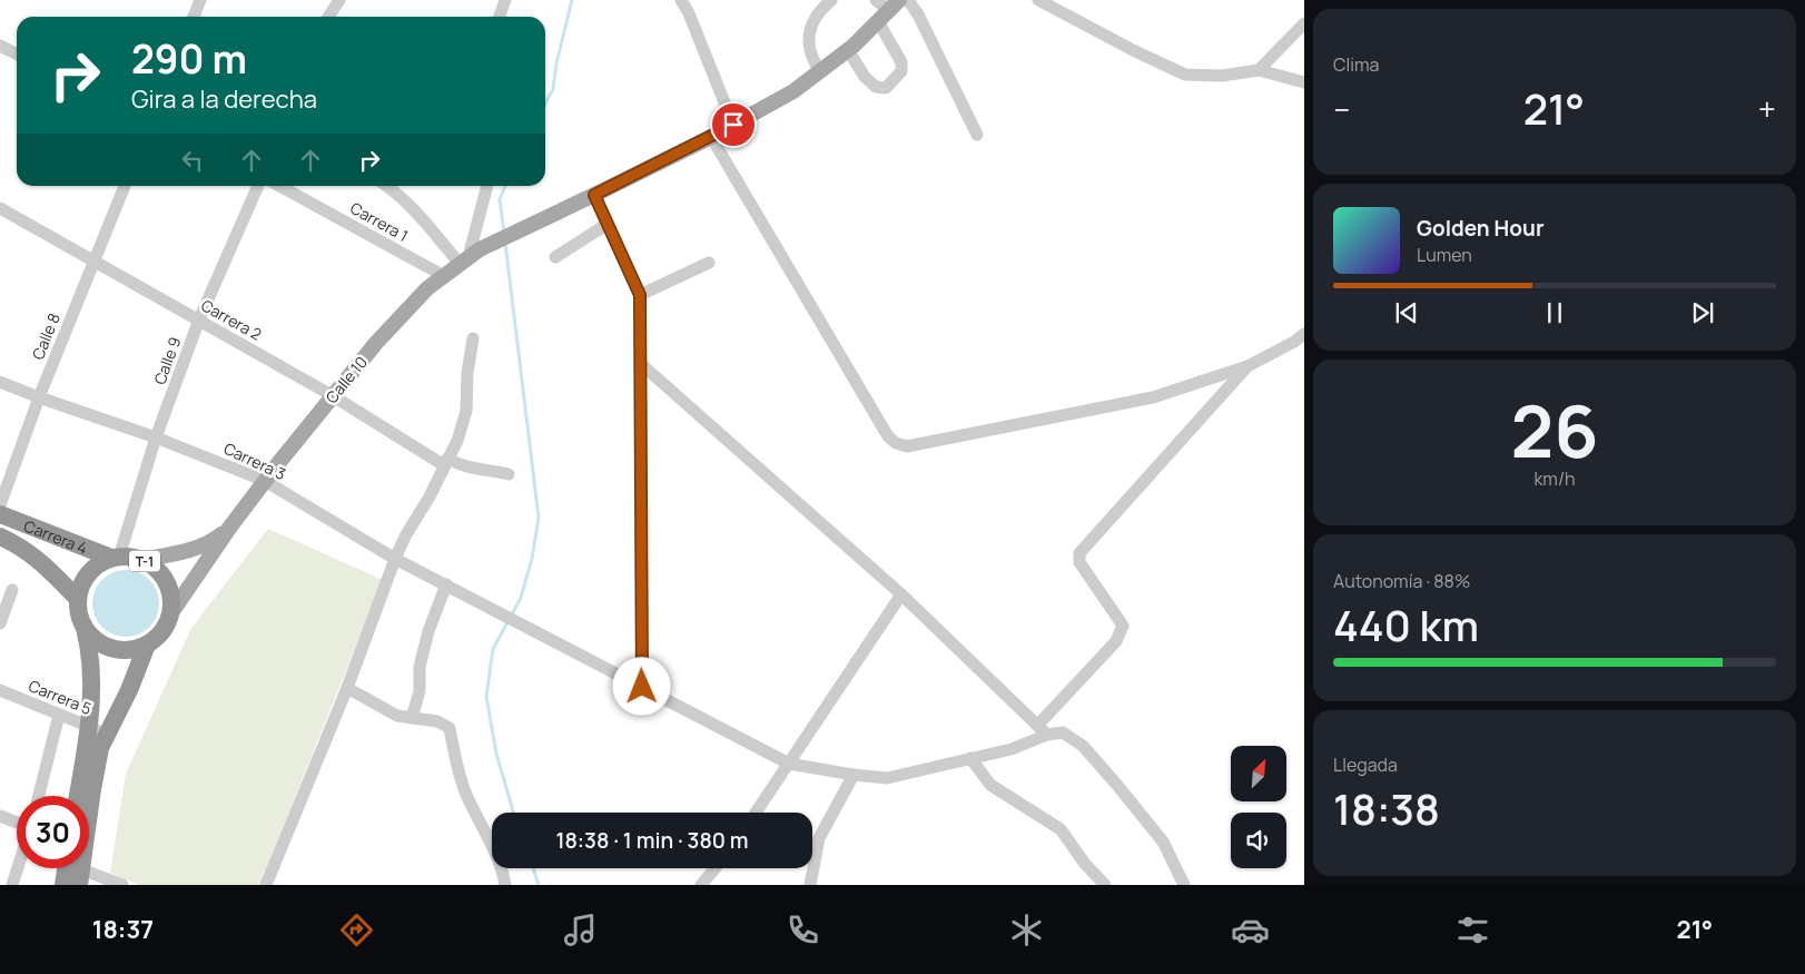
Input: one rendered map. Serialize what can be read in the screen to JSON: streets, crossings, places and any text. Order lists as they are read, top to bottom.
{
  "streets": {
    "highway": ["Carrera 4", "T-1"],
    "main road": ["Calle 10"],
    "street": [
      "Carrera 1",
      "Carrera 2",
      "Calle 8",
      "Calle 9",
      "Carrera 3",
      "Carrera 5"
    ]
  },
  "crossings": [
    ["Carrera 1", "Calle 10"],
    ["Carrera 2", "Calle 8"],
    ["Carrera 2", "Calle 9"],
    ["Carrera 2", "Calle 10"],
    ["Calle 8", "Carrera 3"],
    ["Calle 9", "Calle 10"],
    ["Calle 9", "Carrera 3"],
    ["Calle 9", "Carrera 4"],
    ["Calle 9", "T-1"],
    ["Calle 10", "Carrera 3"],
    ["Calle 10", "Carrera 4"],
    ["Calle 10", "T-1"],
    ["Carrera 4", "T-1"]
  ],
  "north": "top right",
  "page": {
    "tile": [
      "Clima",
      ["26", "km/h"],
      ["Autonomía · 88%", "440 km"],
      ["Llegada", "18:38"]
    ],
    "turn": ["290 m", "Gira a la derecha"],
    "heat": ["−", "21°", "+"],
    "song": ["Golden Hour", "Lumen"],
    "limit": "30",
    "trip": "18:38 · 1 min · 380 m",
    "tabs": ["18:37", "21°"]
  }
}
